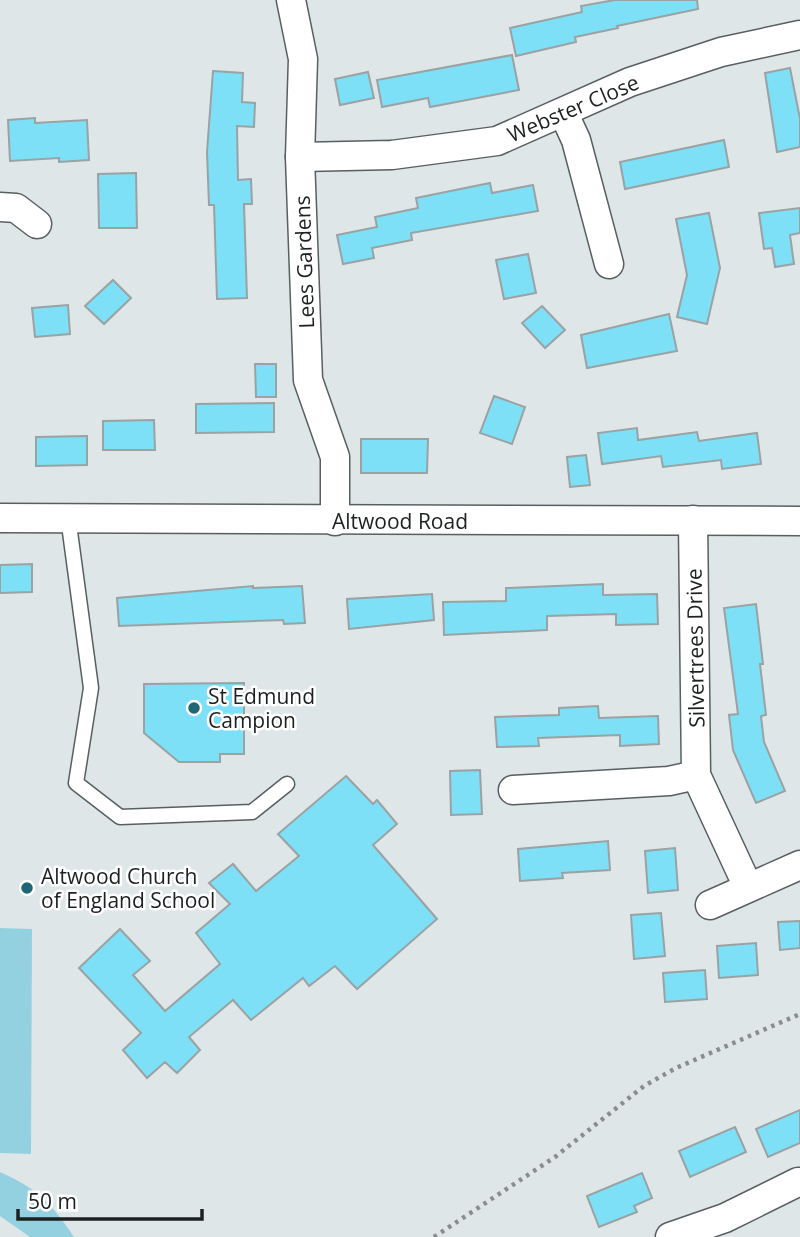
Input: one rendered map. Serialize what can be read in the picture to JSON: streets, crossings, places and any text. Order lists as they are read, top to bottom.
{
  "streets": {
    "street": [
      "Webster Close",
      "Lees Gardens",
      "Altwood Road",
      "Silvertrees Drive"
    ]
  },
  "crossings": [
    ["Webster Close", "Lees Gardens"],
    ["Lees Gardens", "Altwood Road"],
    ["Altwood Road", "Silvertrees Drive"]
  ],
  "places": ["St Edmund Campion", "Altwood Church of England School"],
  "scale_bar": "50 m"
}
